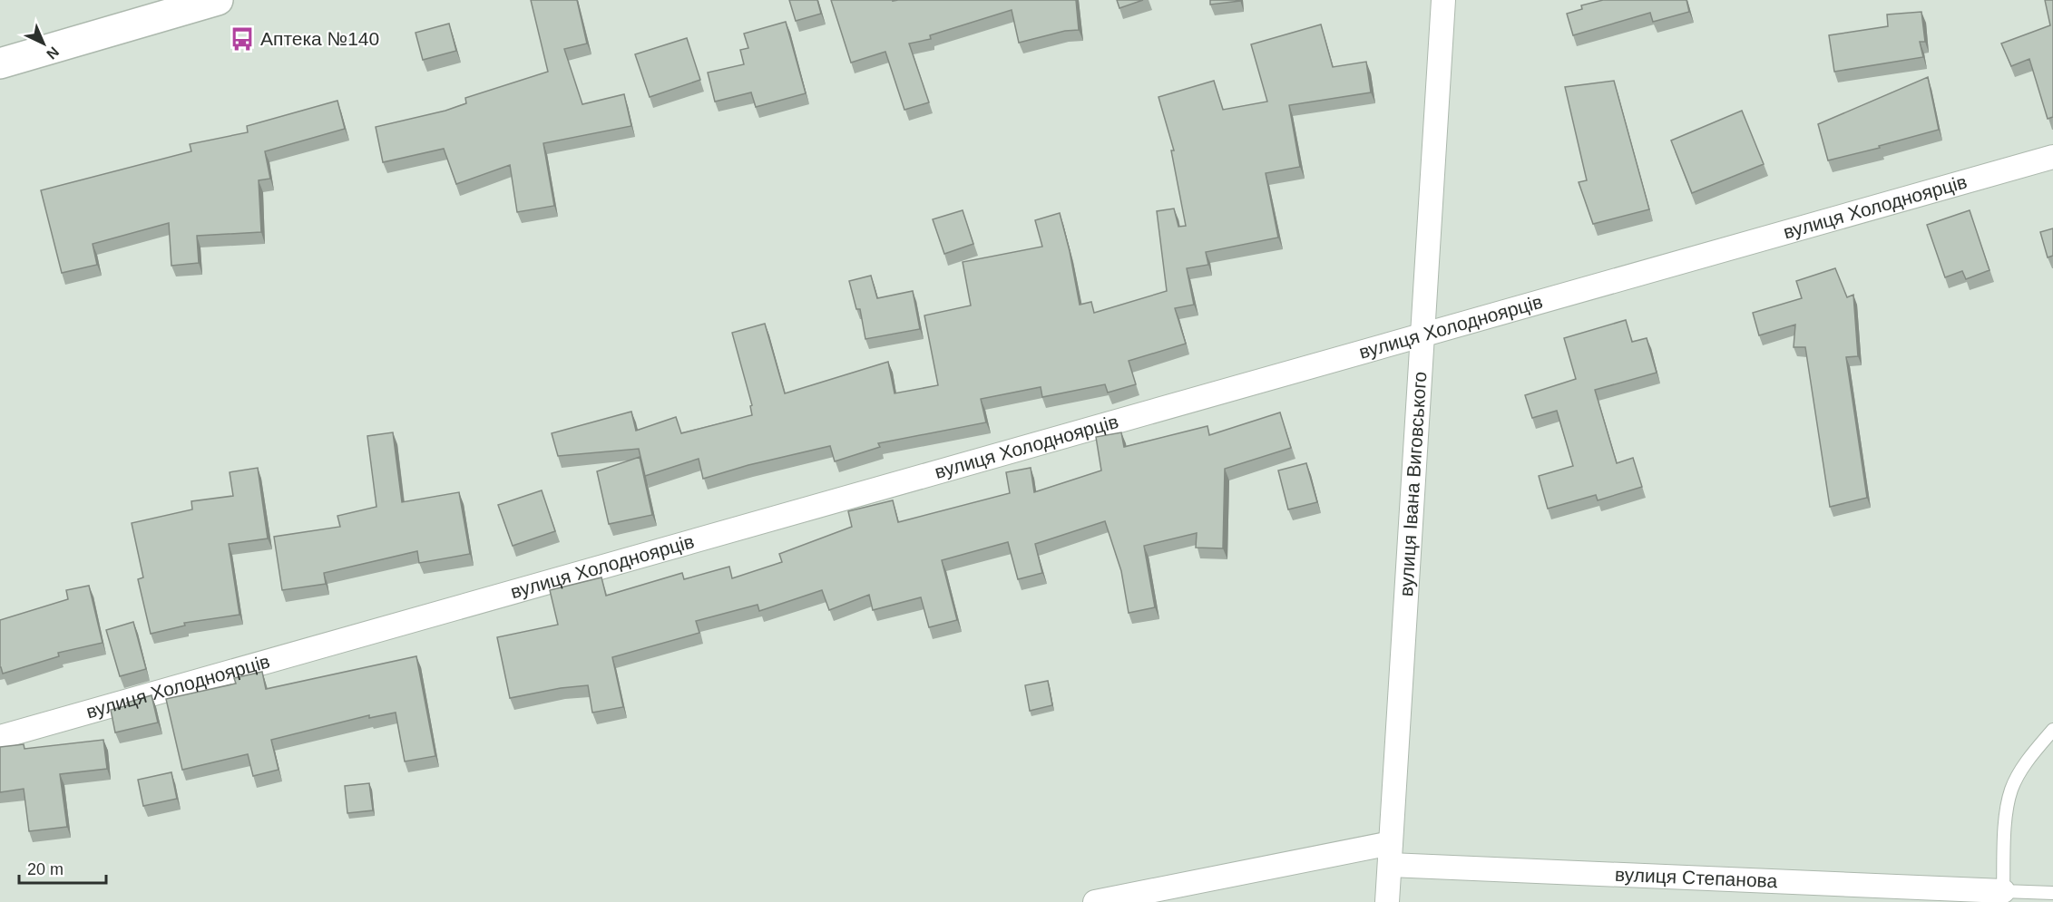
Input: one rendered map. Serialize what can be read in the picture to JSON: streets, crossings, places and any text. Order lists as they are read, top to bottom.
{
  "streets": {
    "street": ["вулиця Холодноярців", "вулиця Івана Виговського", "вулиця Степанова"]
  },
  "crossings": [
    ["вулиця Холодноярців", "вулиця Івана Виговського"],
    ["вулиця Івана Виговського", "вулиця Степанова"]
  ],
  "places": {
    "bus stop": ["Аптека №140"]
  },
  "scale_bar": "20 m",
  "north": "bottom right"
}
